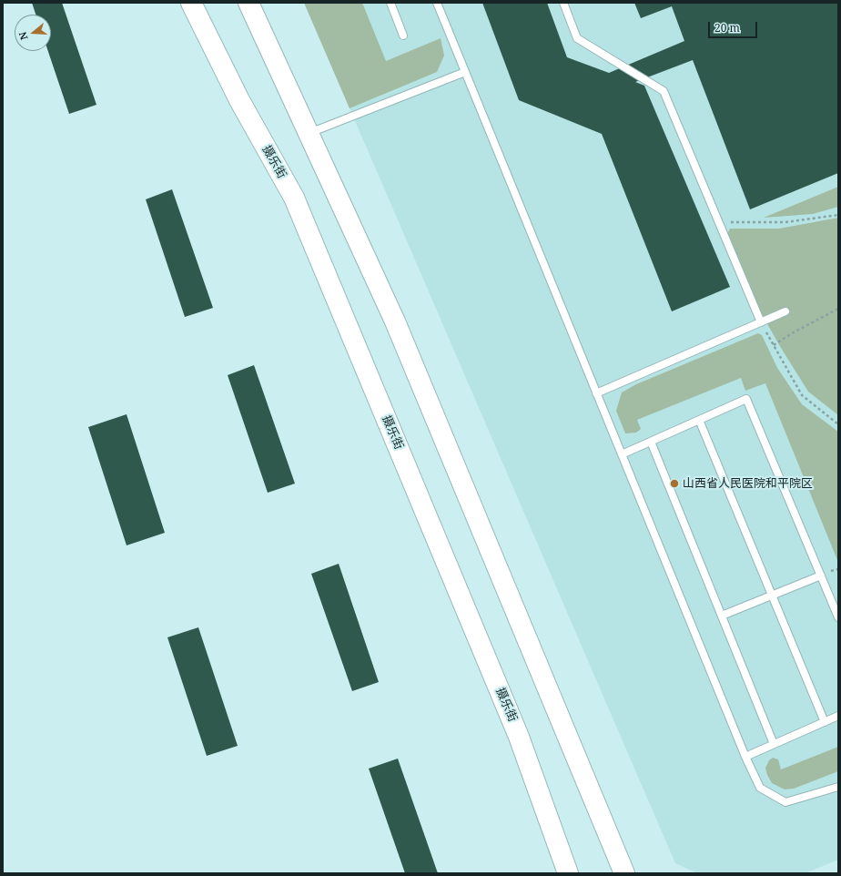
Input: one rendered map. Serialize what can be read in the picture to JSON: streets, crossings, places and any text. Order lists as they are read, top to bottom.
{
  "streets": {
    "main road": ["摄乐街"]
  },
  "places": ["山西省人民医院和平院区"],
  "scale_bar": "20 m",
  "north": "left"
}
